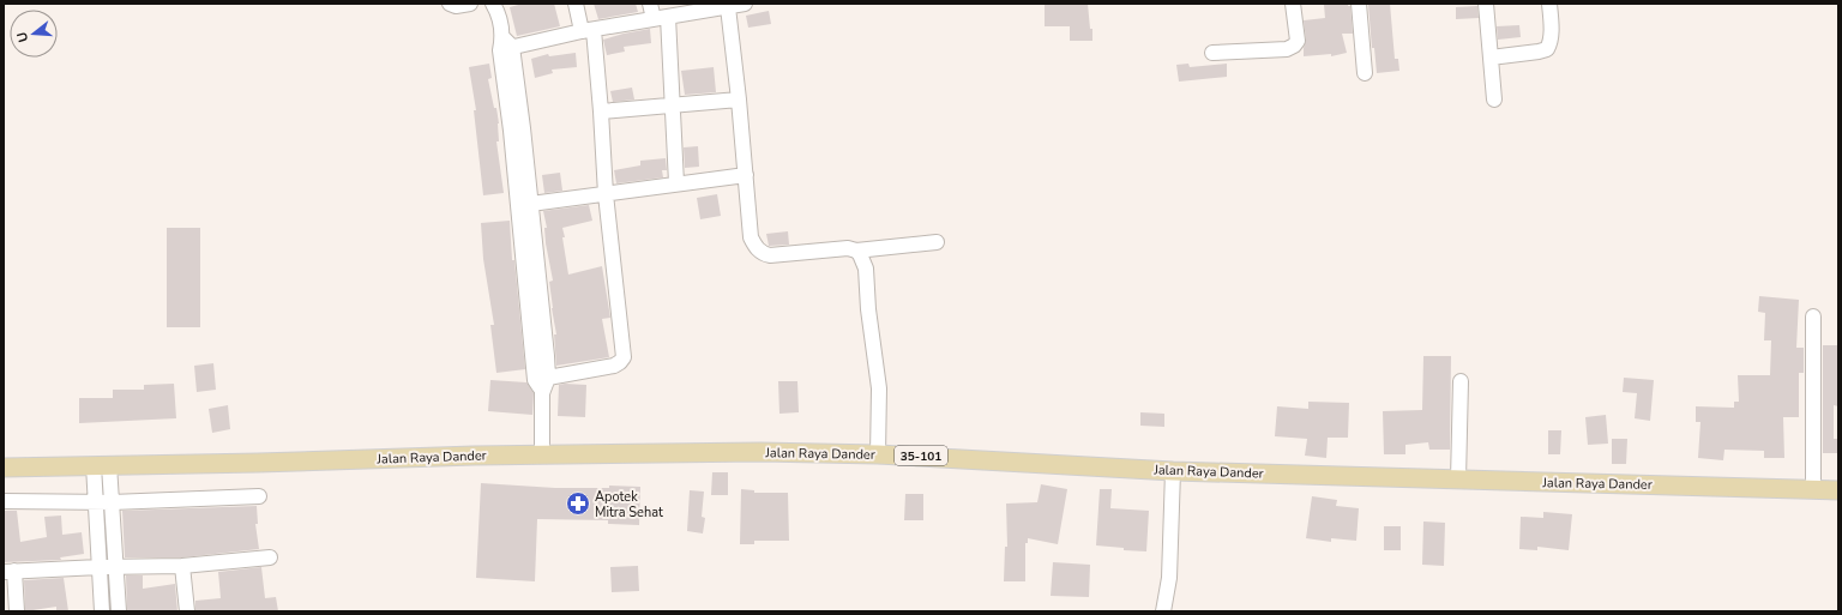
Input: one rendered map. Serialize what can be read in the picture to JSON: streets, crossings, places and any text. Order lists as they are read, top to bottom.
{
  "streets": {
    "main road": ["Jalan Raya Dander", "35-101"]
  },
  "places": {
    "pharmacy": ["Apotek Mitra Sehat"]
  },
  "north": "left"
}
